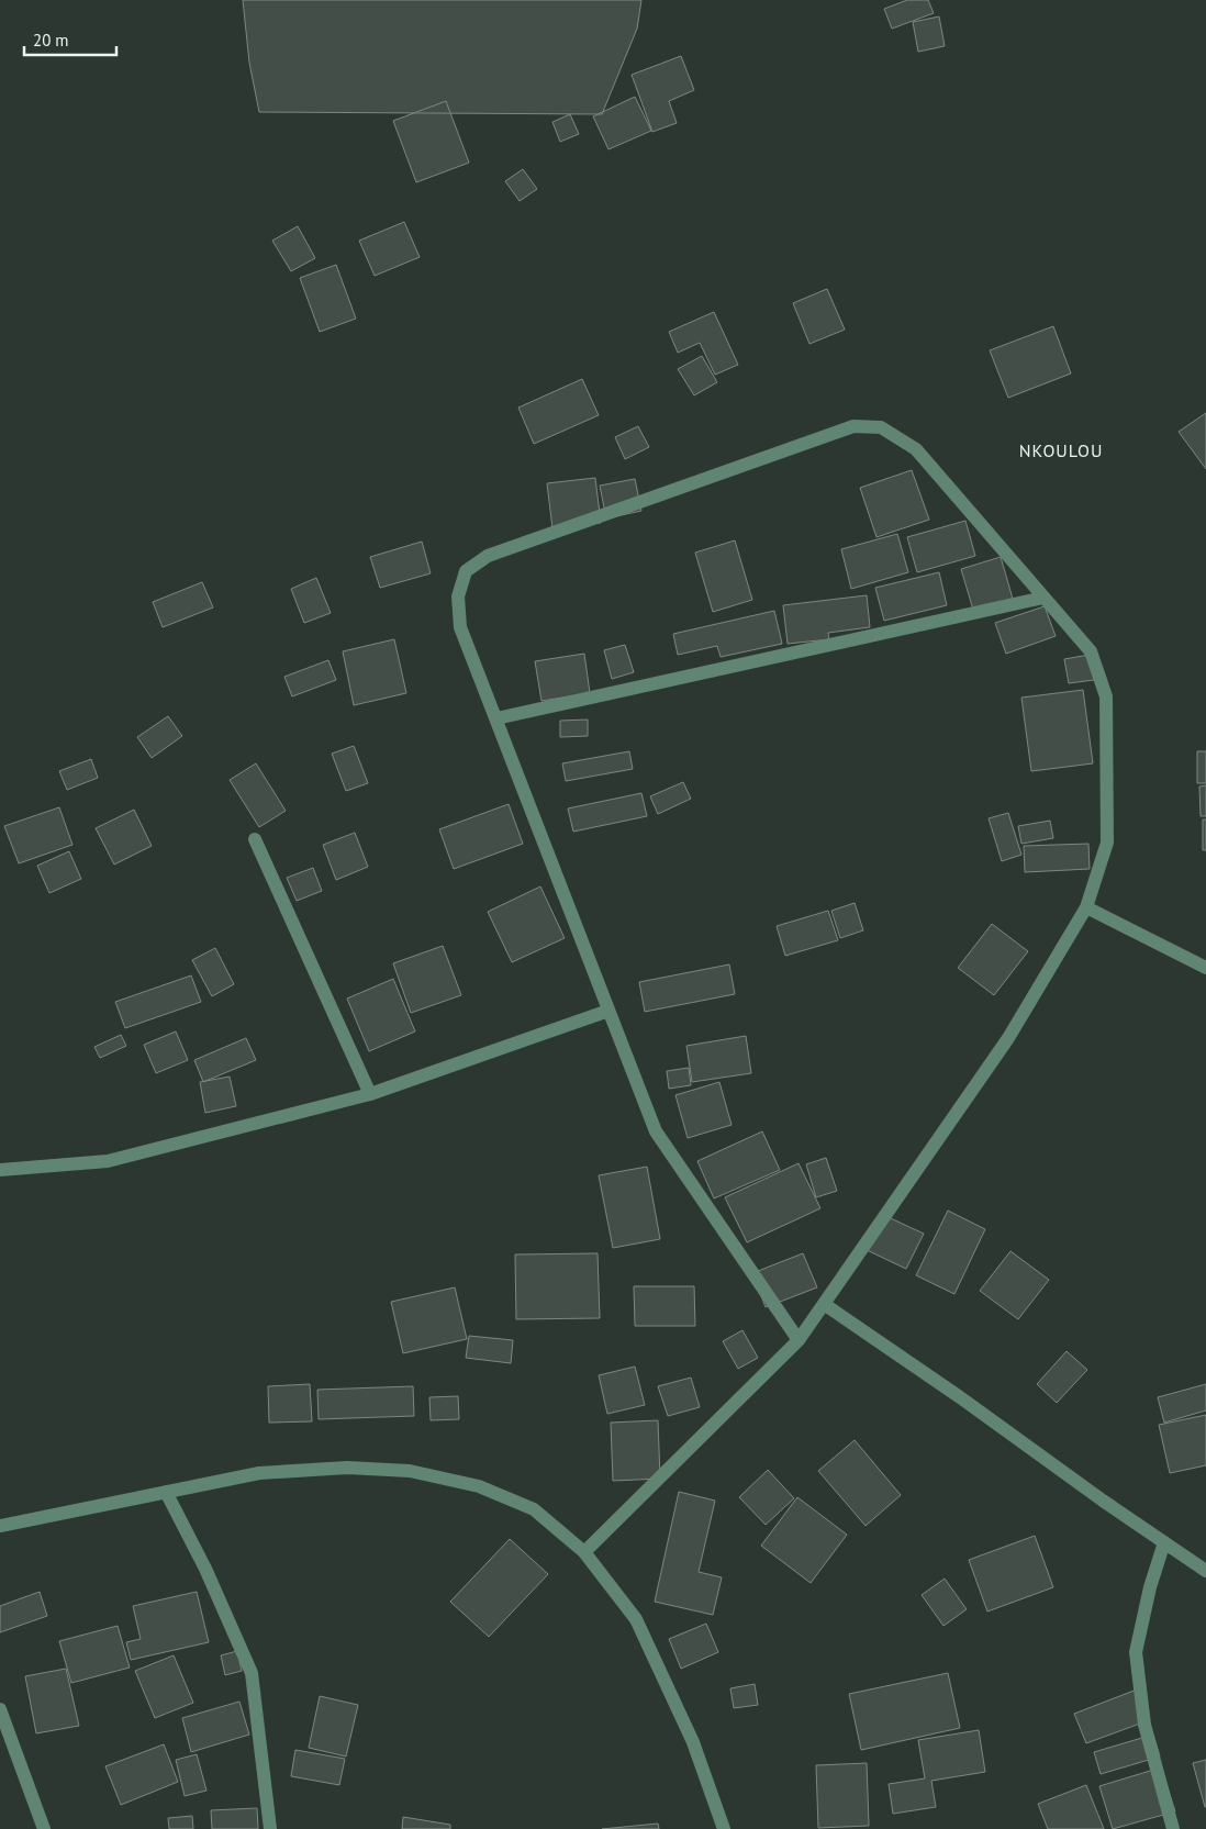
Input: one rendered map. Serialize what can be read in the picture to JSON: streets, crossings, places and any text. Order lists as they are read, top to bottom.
{
  "districts": ["NKOULOU"],
  "scale_bar": "20 m"
}
